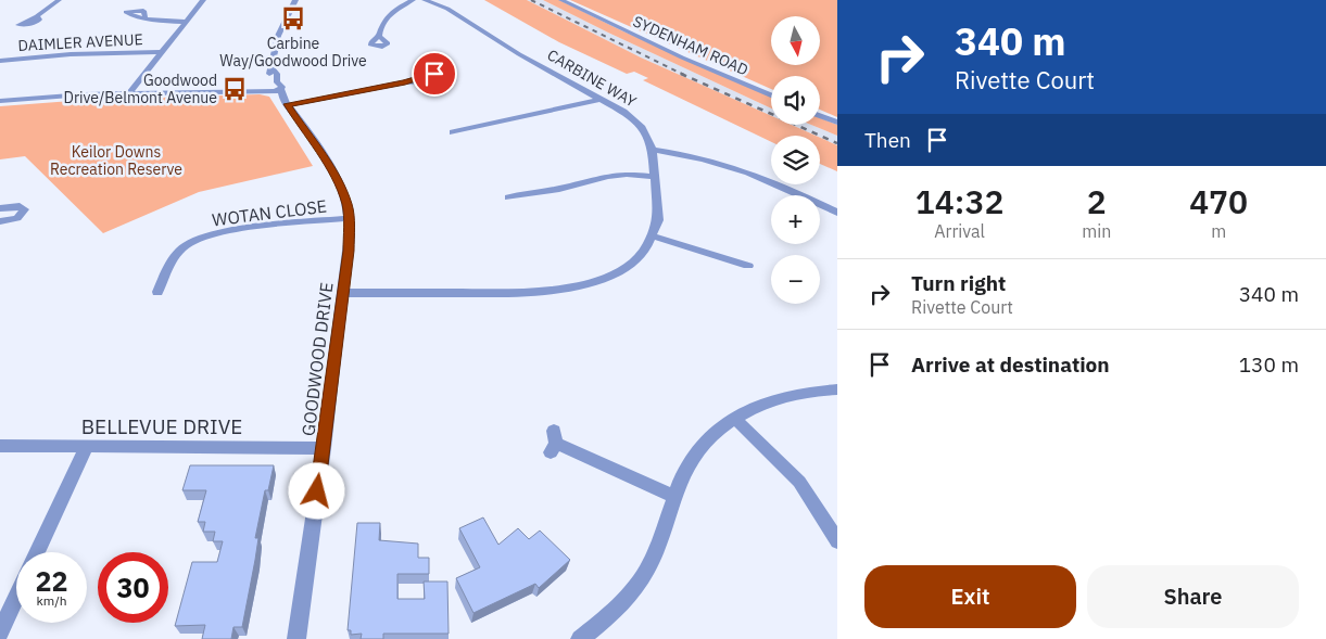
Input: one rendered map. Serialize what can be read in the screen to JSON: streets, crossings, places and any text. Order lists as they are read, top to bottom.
{
  "streets": {
    "street": [
      "DAIMLER AVENUE",
      "SYDENHAM ROAD",
      "CARBINE WAY",
      "WOTAN CLOSE",
      "GOODWOOD DRIVE",
      "BELLEVUE DRIVE"
    ]
  },
  "crossings": [
    ["CARBINE WAY", "GOODWOOD DRIVE"],
    ["WOTAN CLOSE", "GOODWOOD DRIVE"],
    ["GOODWOOD DRIVE", "BELLEVUE DRIVE"]
  ],
  "parks": ["Keilor Downs Recreation Reserve"],
  "places": {
    "bus stop": ["Carbine Way/Goodwood Drive", "Goodwood Drive/Belmont Avenue"]
  },
  "north": "bottom",
  "page": {
    "turn": ["340 m", "Rivette Court"],
    "map_buttons": ["+", "−"],
    "then": "Then",
    "eta": [
      "14:32",
      "Arrival",
      "2",
      "min",
      "470",
      "m"
    ],
    "list": [
      {
        "name": "Turn right",
        "note": "Rivette Court",
        "value": "340 m"
      },
      {
        "name": "Arrive at destination",
        "value": "130 m"
      }
    ],
    "speed": "22 km/h",
    "limit": "30",
    "buttons": ["Exit", "Share"]
  }
}
